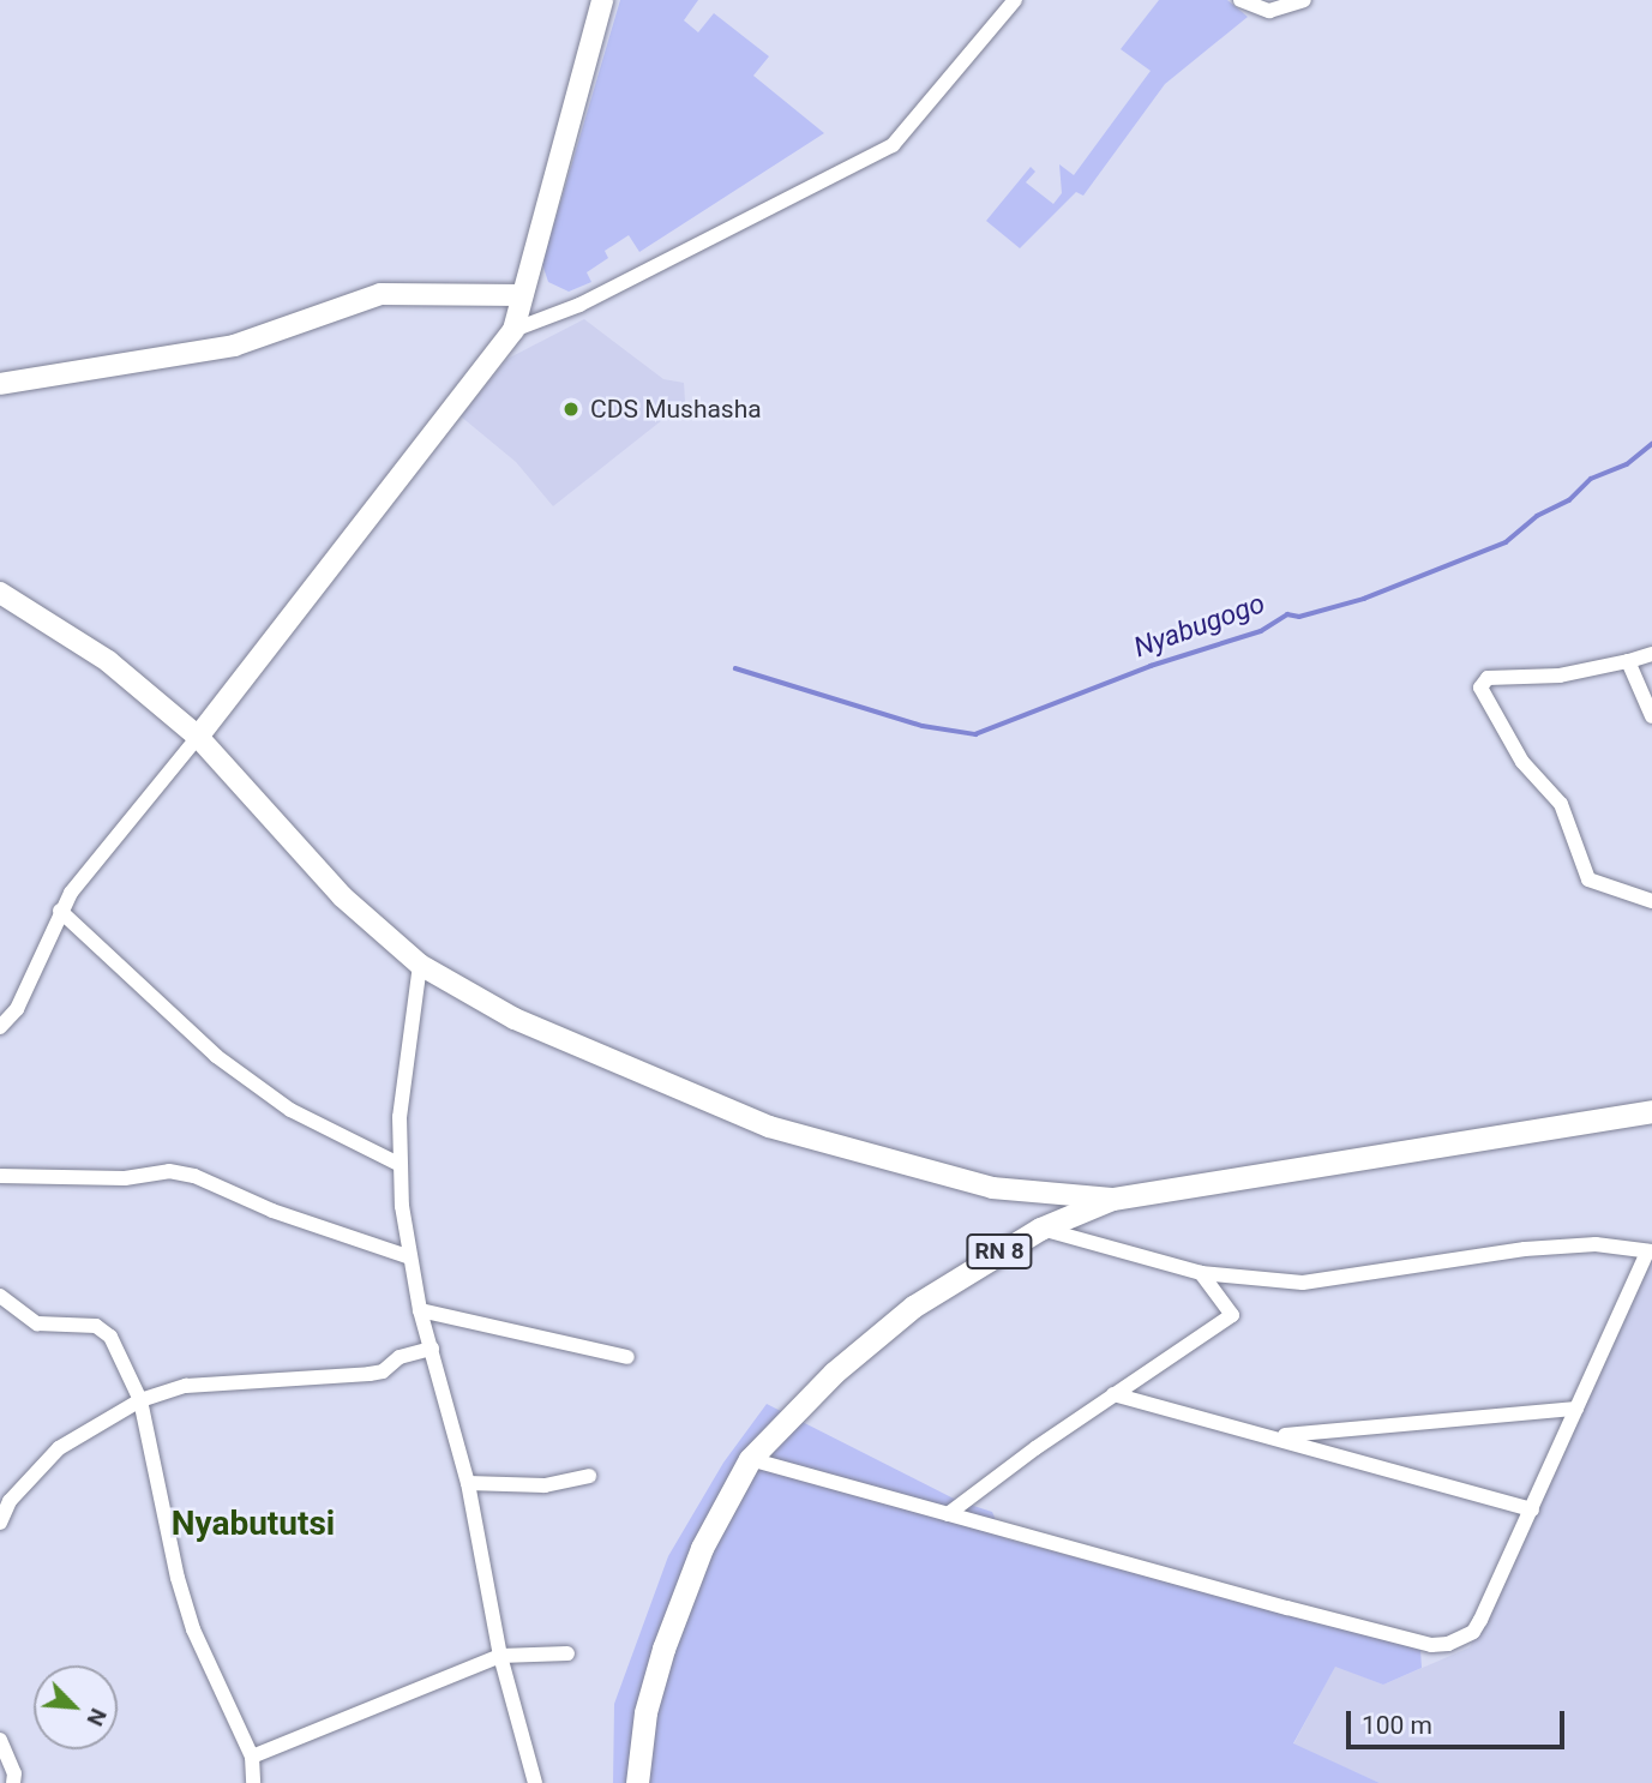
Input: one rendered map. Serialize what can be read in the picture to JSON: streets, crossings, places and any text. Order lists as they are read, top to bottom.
{
  "streets": {
    "main road": ["RN 8"]
  },
  "districts": ["Nyabututsi"],
  "water": ["Nyabugogo"],
  "places": ["CDS Mushasha"],
  "scale_bar": "100 m",
  "north": "bottom right"
}
